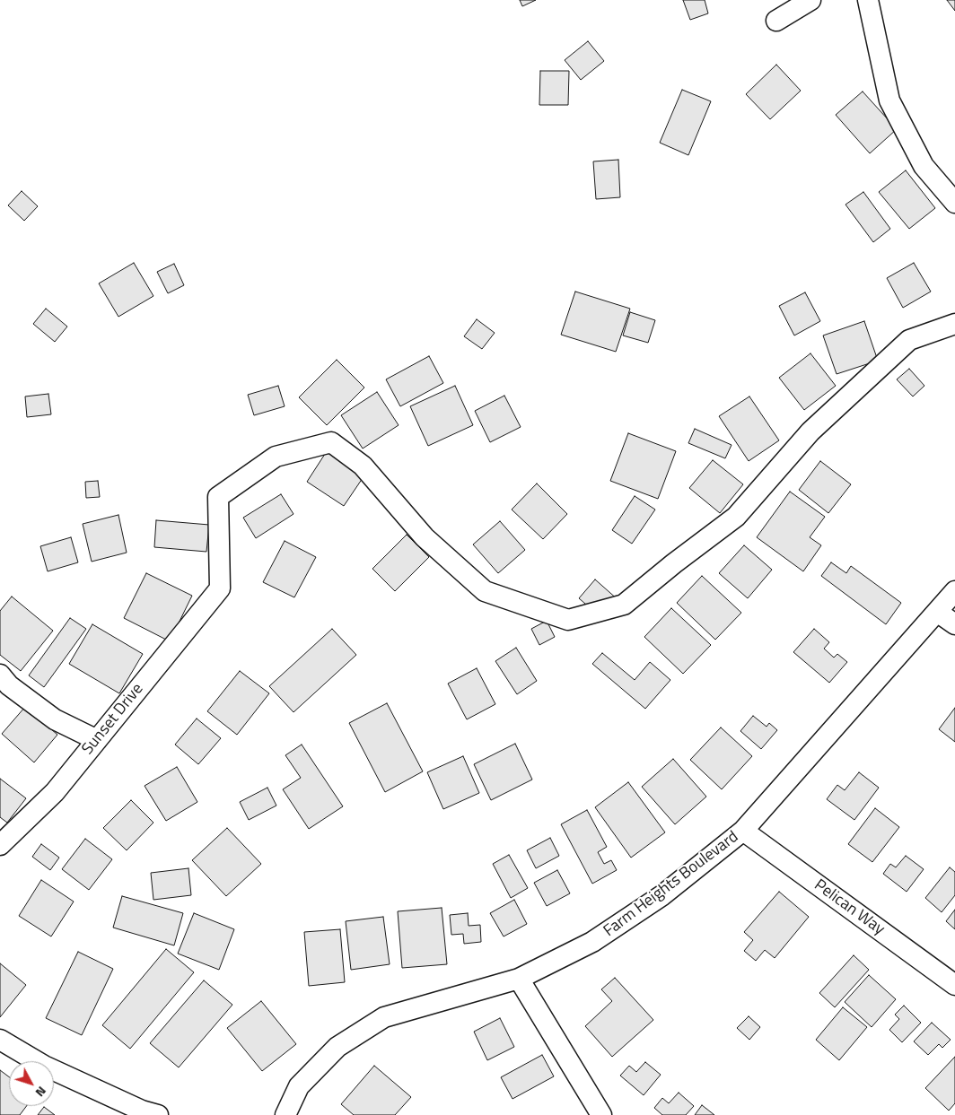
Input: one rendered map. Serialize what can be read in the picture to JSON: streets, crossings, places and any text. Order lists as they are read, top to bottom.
{
  "streets": {
    "street": ["Sunset Drive", "Farm Heights Boulevard", "Pelican Way"]
  },
  "crossings": [
    ["Farm Heights Boulevard", "Pelican Way"]
  ],
  "north": "bottom right"
}
